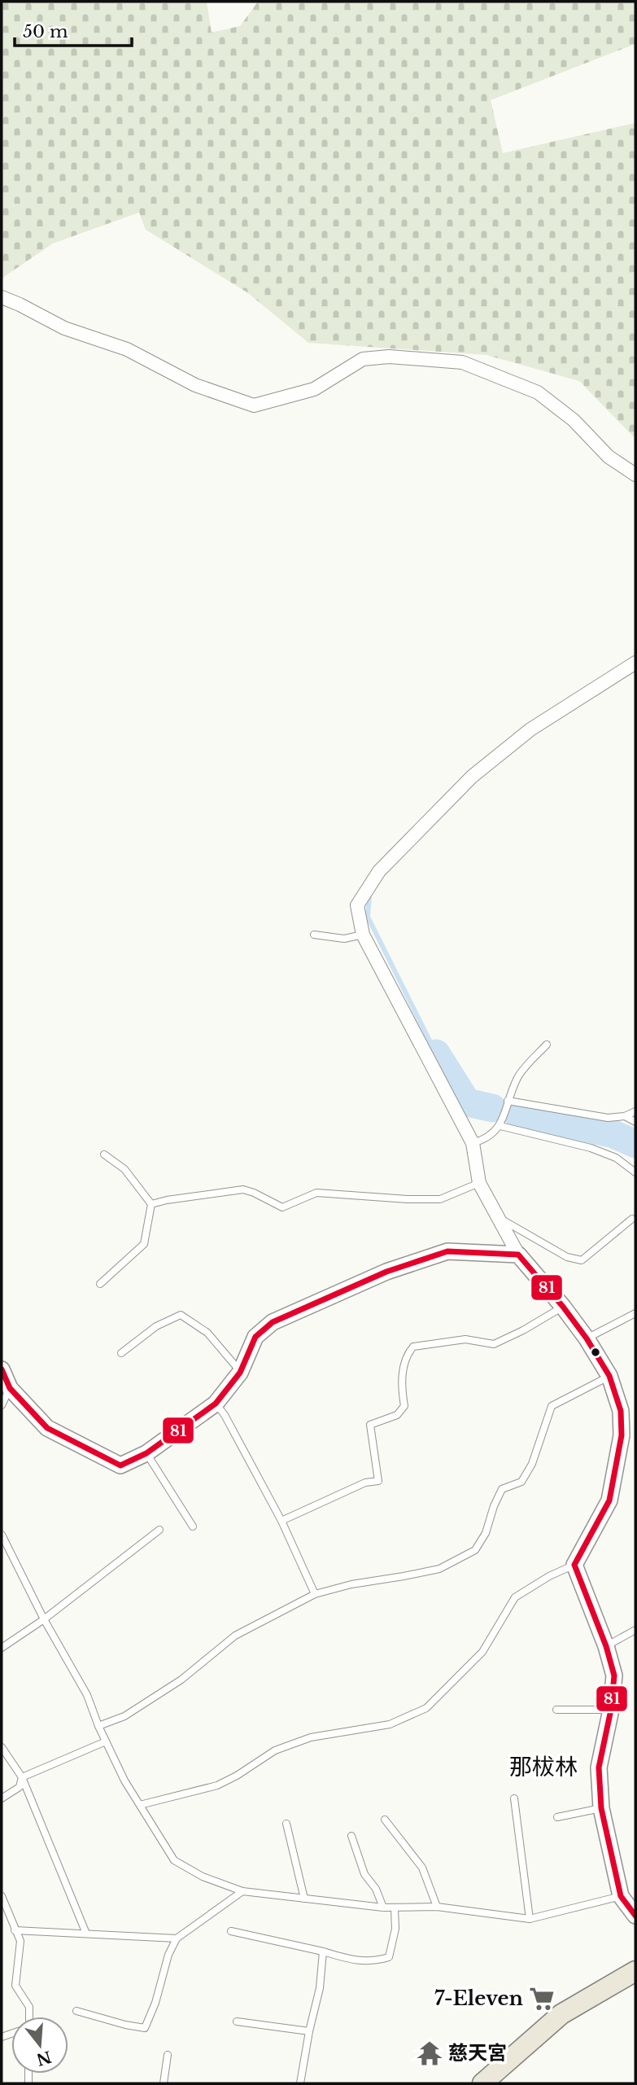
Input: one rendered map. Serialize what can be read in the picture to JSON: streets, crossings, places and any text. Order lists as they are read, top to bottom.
{
  "districts": ["那柭林"],
  "places": {
    "supermarket": ["7-Eleven"],
    "temple": ["慈天宮"]
  },
  "lines": ["transit line 81"],
  "scale_bar": "50 m",
  "north": "bottom"
}
